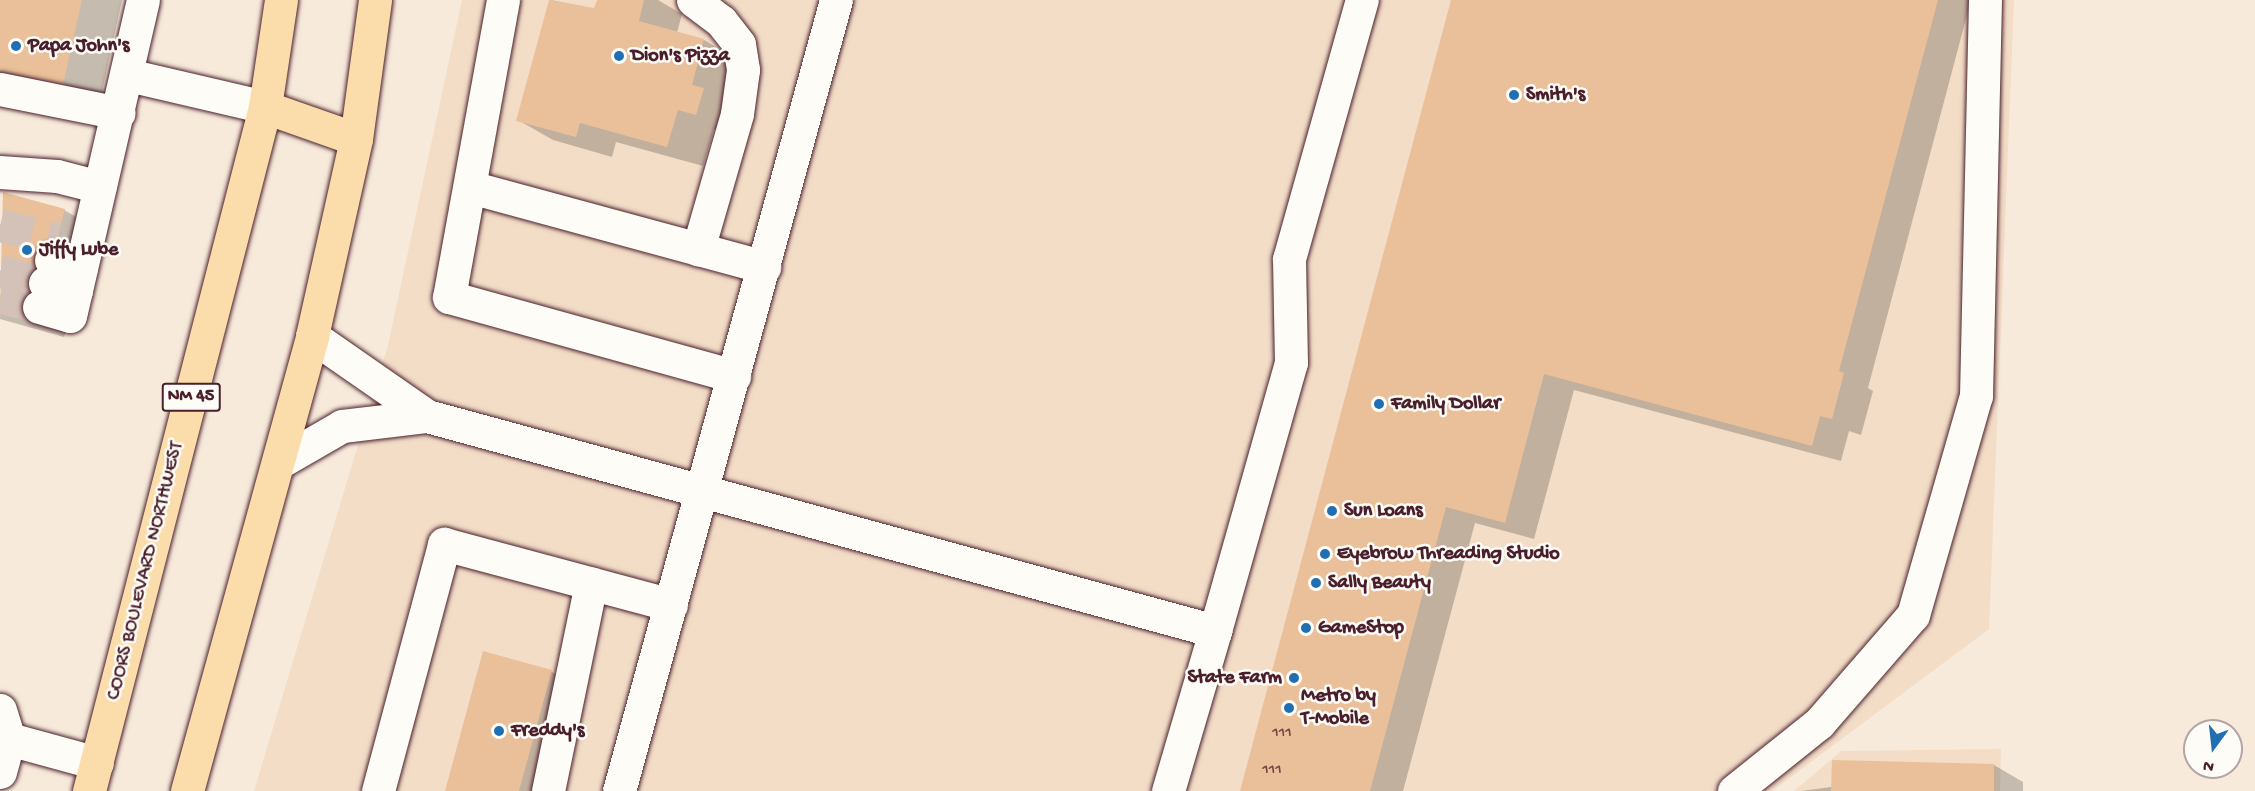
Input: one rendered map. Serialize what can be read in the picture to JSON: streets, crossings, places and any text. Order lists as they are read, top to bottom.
{
  "streets": {
    "main road": ["NM 45", "COORS BOULEVARD NORTHWEST"]
  },
  "places": [
    "Papa John's",
    "Dion's Pizza",
    "Smith's",
    "Jiffy Lube",
    "Family Dollar",
    "Sun Loans",
    "Eyebrow Threading Studio",
    "Sally Beauty",
    "GameStop",
    "State Farm",
    "Metro by T-Mobile",
    "Freddy's"
  ],
  "house_numbers": ["111", "111"],
  "north": "bottom"
}
